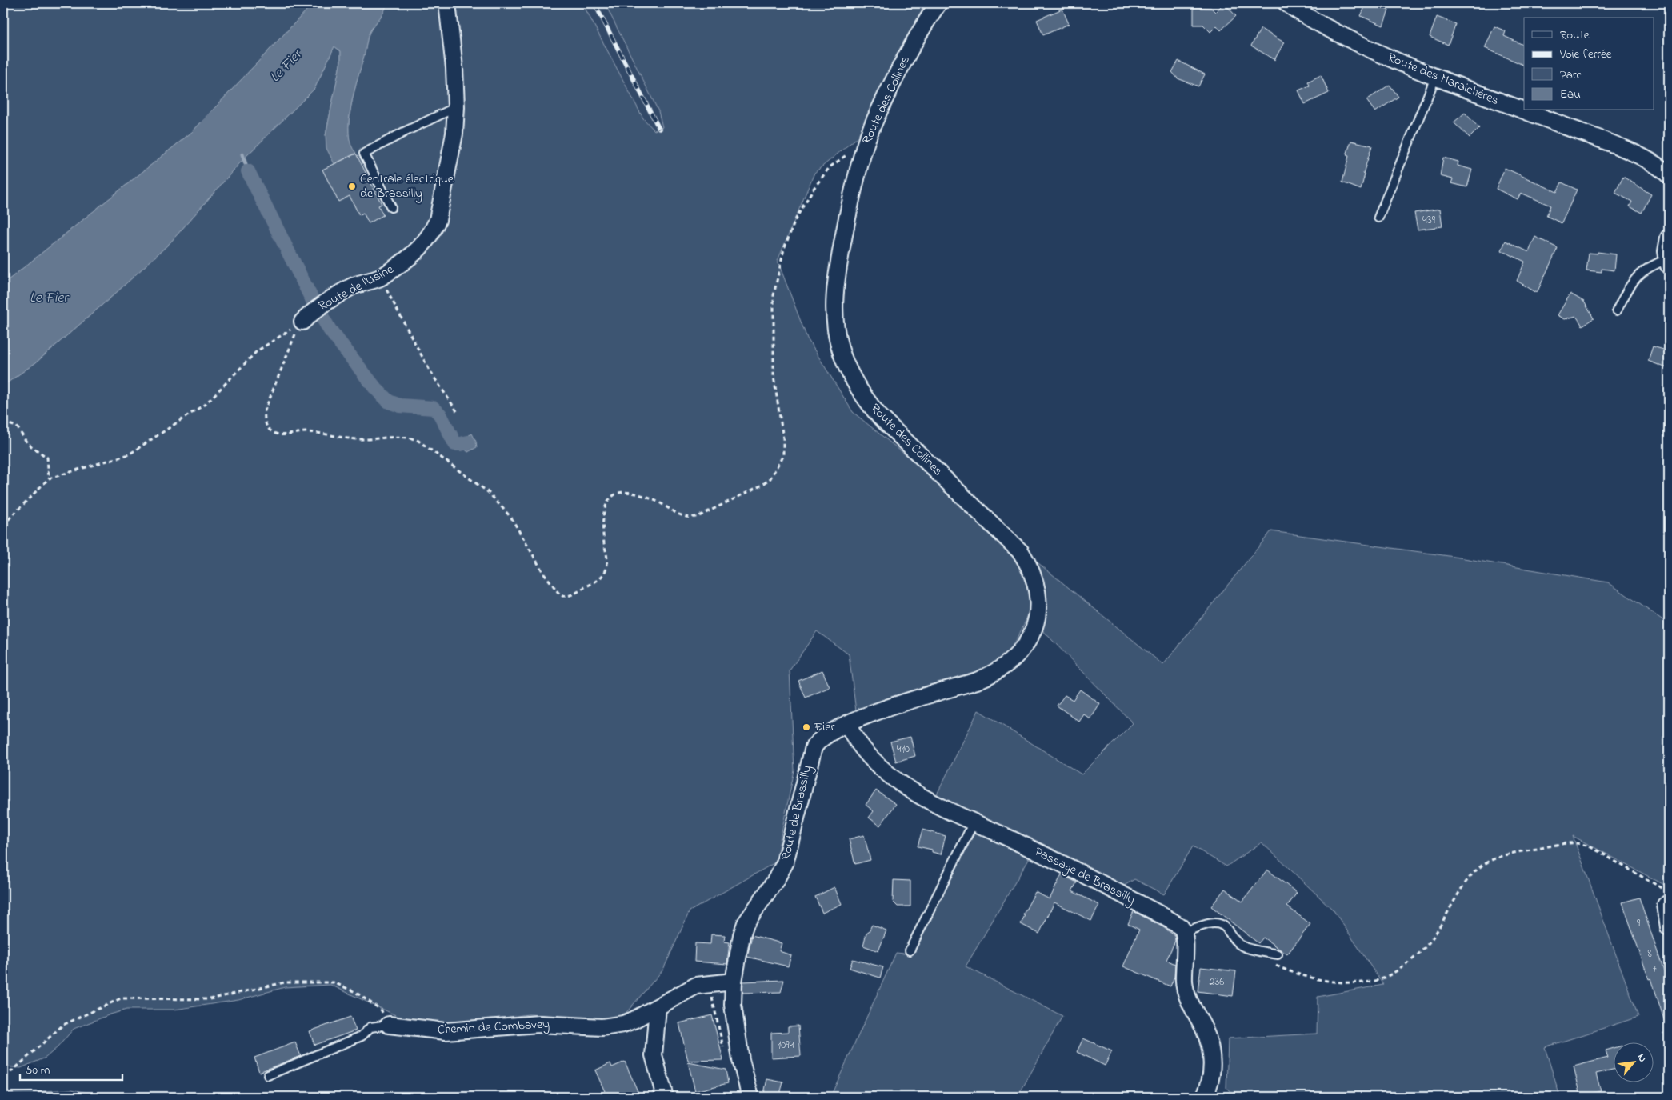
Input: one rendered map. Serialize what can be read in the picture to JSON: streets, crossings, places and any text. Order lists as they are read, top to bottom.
{
  "streets": {
    "street": [
      "Route des Maraichères",
      "Route des Collines",
      "Route de l'Usine",
      "Route de Brassilly",
      "Passage de Brassilly",
      "Chemin de Combavey"
    ]
  },
  "crossings": [
    ["Route des Collines", "Route de Brassilly"],
    ["Route des Collines", "Passage de Brassilly"],
    ["Route de Brassilly", "Passage de Brassilly"],
    ["Route de Brassilly", "Chemin de Combavey"]
  ],
  "water": ["Le Fier"],
  "places": ["Centrale électrique de Brassilly", "Fier"],
  "house_numbers": [
    "439",
    "410",
    "9",
    "8",
    "7",
    "236",
    "1094"
  ],
  "legend": [
    "Route",
    "Voie ferrée",
    "Parc",
    "Eau"
  ],
  "scale_bar": "50 m",
  "north": "top right"
}
